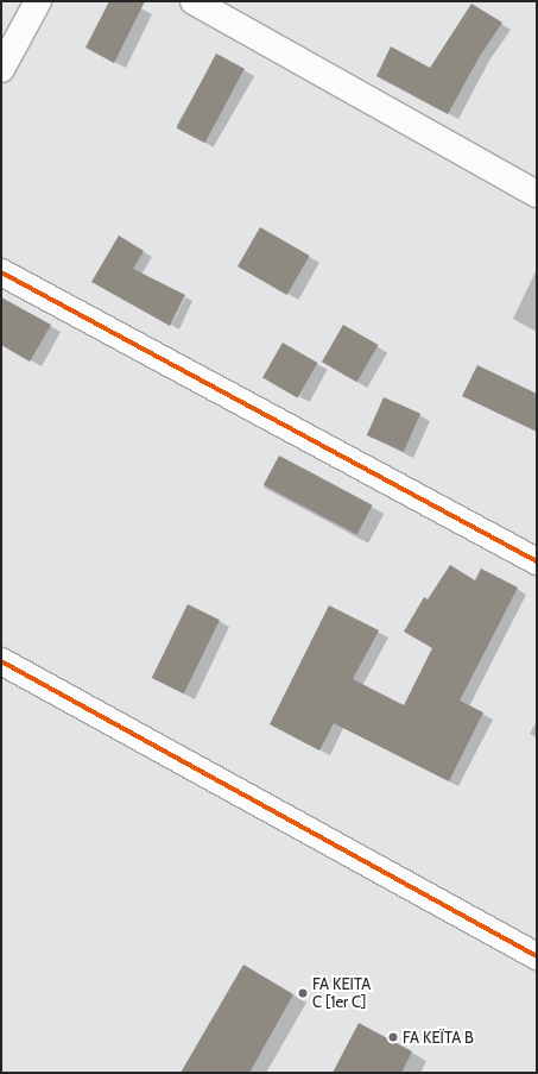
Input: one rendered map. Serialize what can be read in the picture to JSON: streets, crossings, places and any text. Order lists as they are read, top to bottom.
{
  "places": ["FA KEITA C [1er C]", "FA KEÏTA B"]
}
